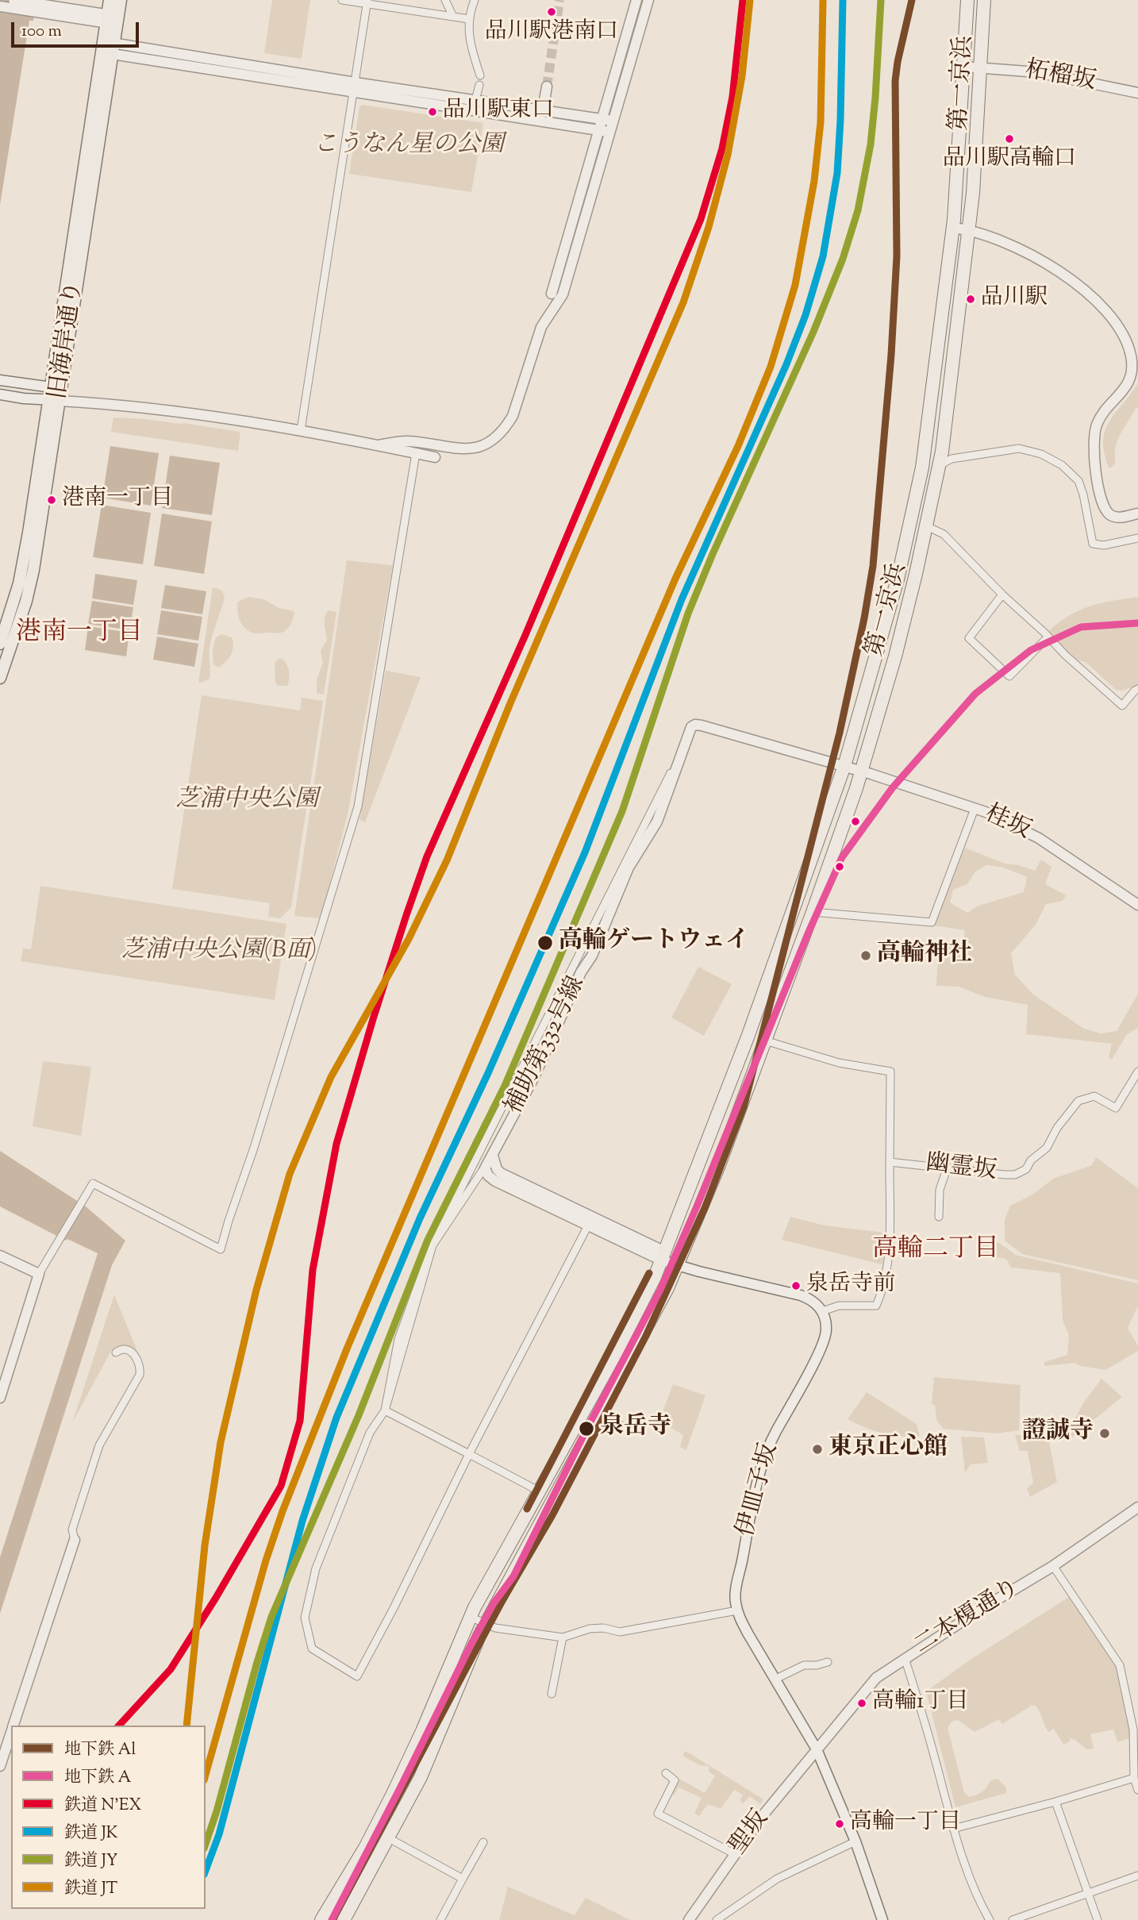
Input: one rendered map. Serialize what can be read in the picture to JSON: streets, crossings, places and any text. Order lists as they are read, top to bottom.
{
  "streets": {
    "highway": ["第一京浜"],
    "main road": ["旧海岸通り"],
    "street": [
      "柘榴坂",
      "桂坂",
      "補助第332号線",
      "幽霊坂",
      "伊皿子坂",
      "二本榎通り",
      "聖坂"
    ]
  },
  "crossings": [
    ["柘榴坂", "第一京浜"],
    ["第一京浜", "桂坂"],
    ["第一京浜", "補助第332号線"],
    ["桂坂", "補助第332号線"],
    ["伊皿子坂", "二本榎通り"],
    ["伊皿子坂", "聖坂"],
    ["二本榎通り", "聖坂"]
  ],
  "districts": ["港南一丁目", "高輪二丁目"],
  "parks": ["こうなん星の公園", "芝浦中央公園", "芝浦中央公園(B面)"],
  "places": [
    "品川駅港南口",
    "品川駅東口",
    "品川駅高輪口",
    "品川駅",
    "港南一丁目",
    "高輪ゲートウェイ",
    "高輪神社",
    "泉岳寺前",
    "泉岳寺",
    "證誠寺",
    "東京正心館",
    "高輪1丁目",
    "高輪一丁目"
  ],
  "lines": [
    "metro line Al",
    "rail line N'EX",
    "rail line JK",
    "rail line JY",
    "rail line JT",
    "metro line A"
  ],
  "legend": [
    "地下鉄 Al",
    "地下鉄 A",
    "鉄道 N'EX",
    "鉄道 JK",
    "鉄道 JY",
    "鉄道 JT"
  ],
  "scale_bar": "100 m"
}
